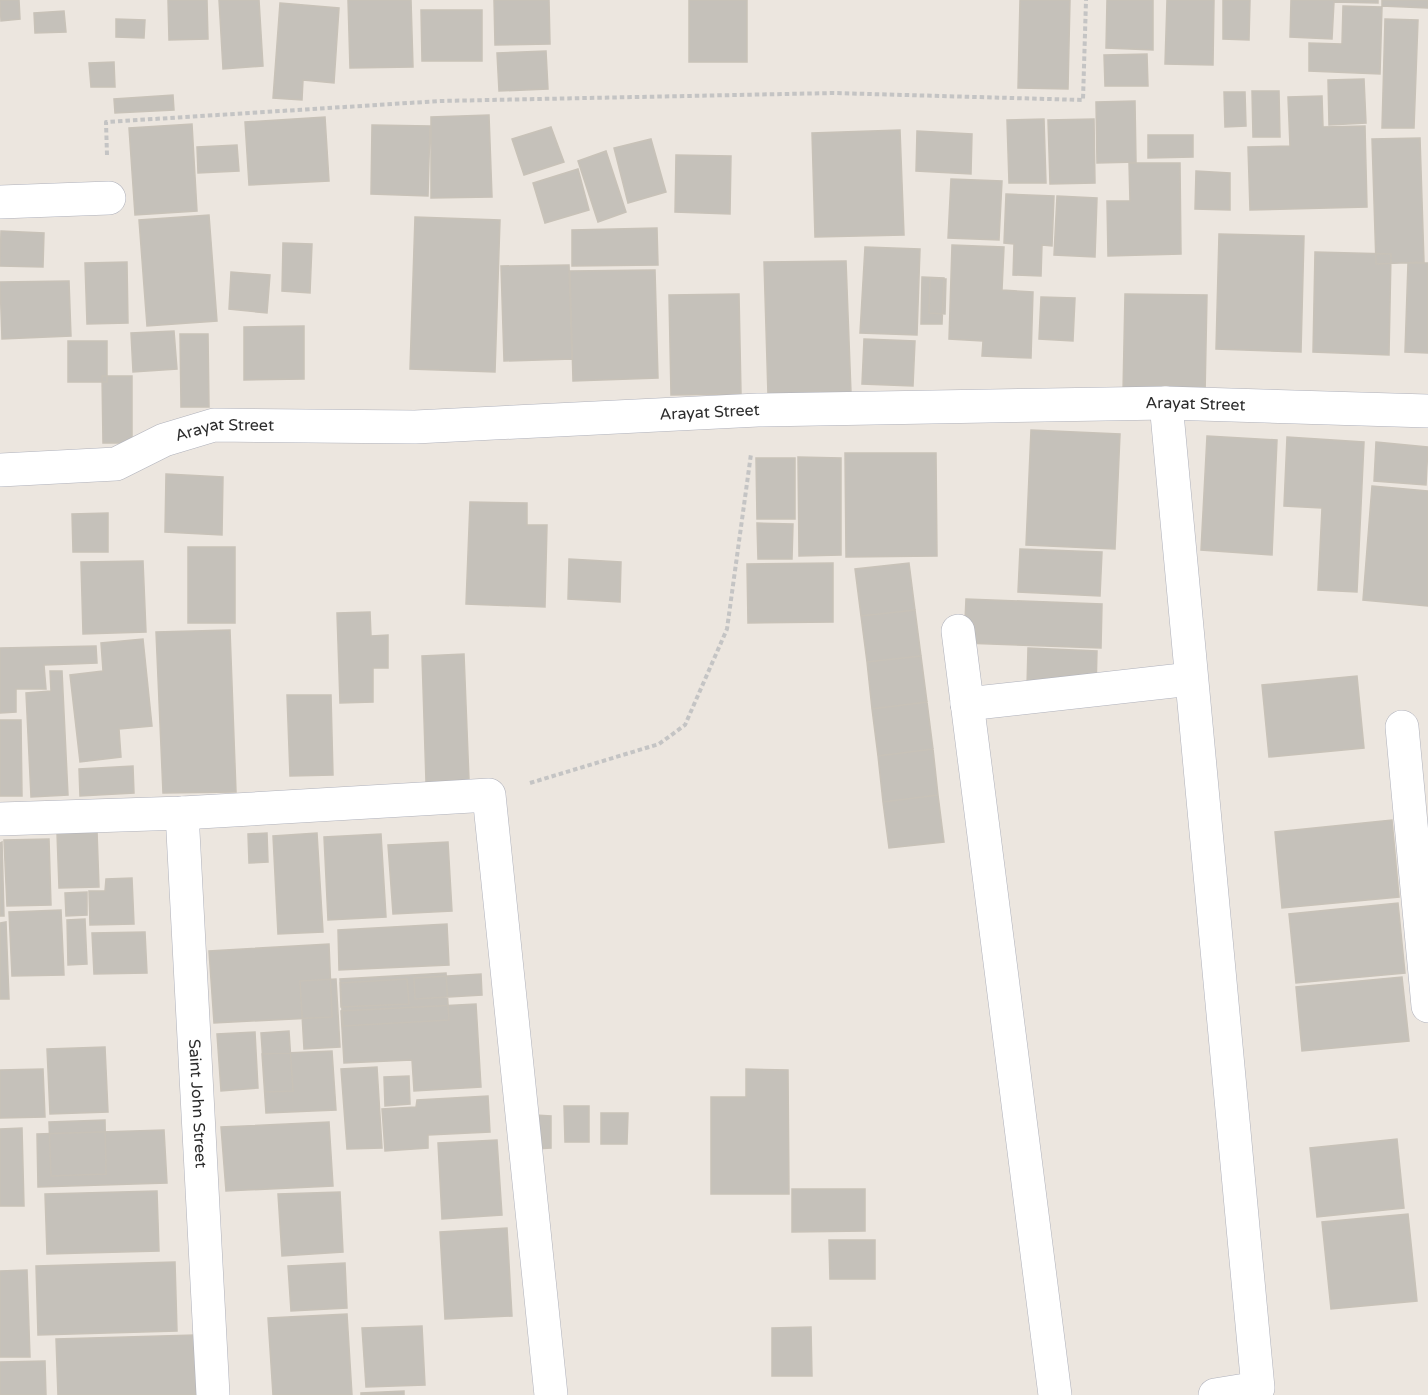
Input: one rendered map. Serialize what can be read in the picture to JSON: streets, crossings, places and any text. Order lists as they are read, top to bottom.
{
  "streets": {
    "street": ["Arayat Street", "Saint John Street"]
  }
}
